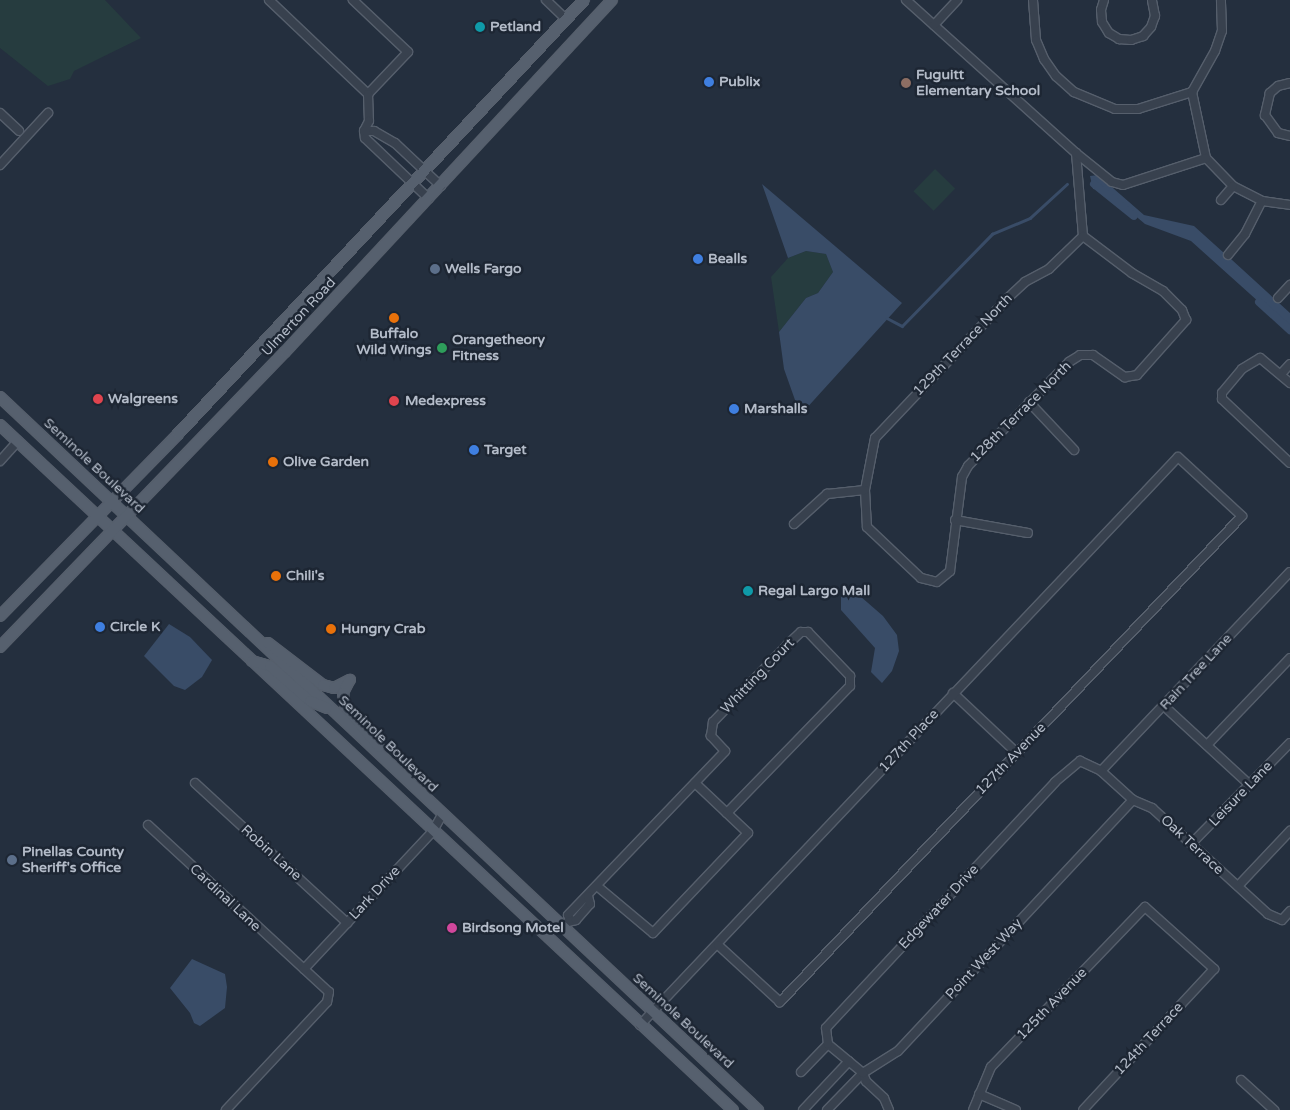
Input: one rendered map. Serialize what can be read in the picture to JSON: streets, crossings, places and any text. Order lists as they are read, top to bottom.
{
  "streets": {
    "main road": ["Ulmerton Road", "Seminole Boulevard"],
    "street": [
      "129th Terrace North",
      "128th Terrace North",
      "Rain Tree Lane",
      "Whitting Court",
      "127th Place",
      "127th Avenue",
      "Leisure Lane",
      "Oak Terrace",
      "Robin Lane",
      "Lark Drive",
      "Cardinal Lane",
      "Edgewater Drive",
      "Point West Way",
      "125th Avenue",
      "124th Terrace"
    ]
  },
  "crossings": [
    ["Ulmerton Road", "Seminole Boulevard"],
    ["129th Terrace North", "128th Terrace North"],
    ["Seminole Boulevard", "Whitting Court"],
    ["Seminole Boulevard", "127th Place"],
    ["Seminole Boulevard", "Lark Drive"],
    ["Rain Tree Lane", "Oak Terrace"],
    ["Rain Tree Lane", "Edgewater Drive"],
    ["127th Place", "127th Avenue"],
    ["Leisure Lane", "Oak Terrace"],
    ["Oak Terrace", "Edgewater Drive"],
    ["Oak Terrace", "Point West Way"],
    ["Robin Lane", "Lark Drive"],
    ["Lark Drive", "Cardinal Lane"],
    ["125th Avenue", "124th Terrace"]
  ],
  "places": [
    "Petland",
    "Publix",
    "Fuguitt Elementary School",
    "Bealls",
    "Wells Fargo",
    "Buffalo Wild Wings",
    "Orangetheory Fitness",
    "Walgreens",
    "Medexpress",
    "Marshalls",
    "Target",
    "Olive Garden",
    "Chili's",
    "Regal Largo Mall",
    "Circle K",
    "Hungry Crab",
    "Pinellas County Sheriff's Office",
    "Birdsong Motel"
  ]
}
